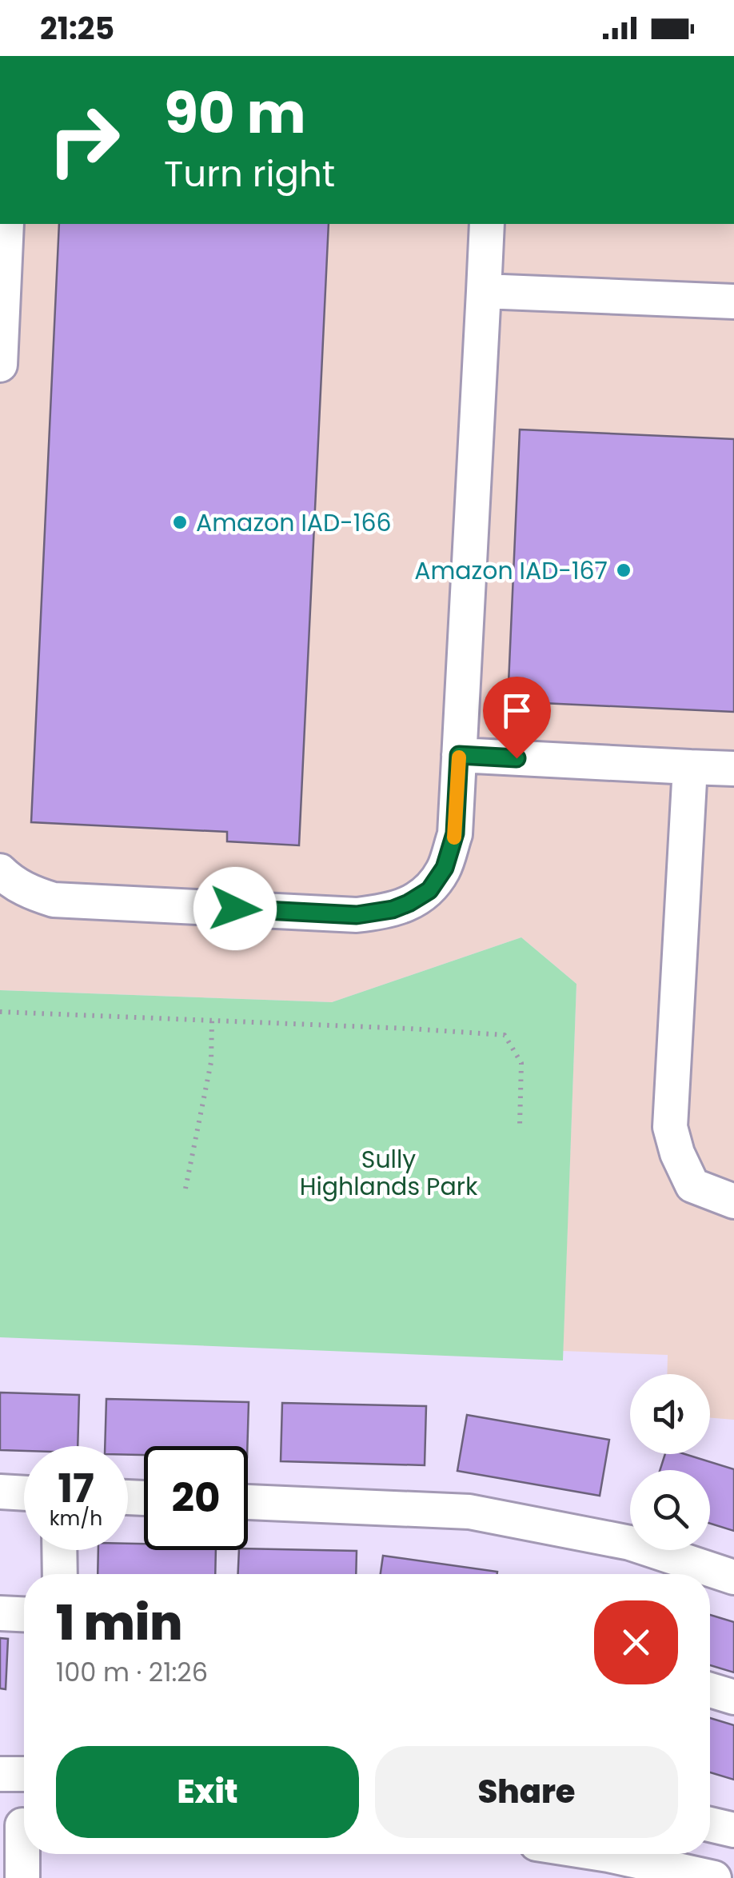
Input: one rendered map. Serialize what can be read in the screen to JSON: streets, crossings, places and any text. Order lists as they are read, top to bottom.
{
  "parks": ["Sully Highlands Park"],
  "places": ["Amazon IAD-166", "Amazon IAD-167"],
  "page": {
    "status": "21:25",
    "turn": ["90 m", "Turn right"],
    "speed": "17 km/h",
    "limit": "20",
    "heading": ["1 min", "100 m · 21:26"],
    "buttons": ["Exit", "Share"]
  }
}
